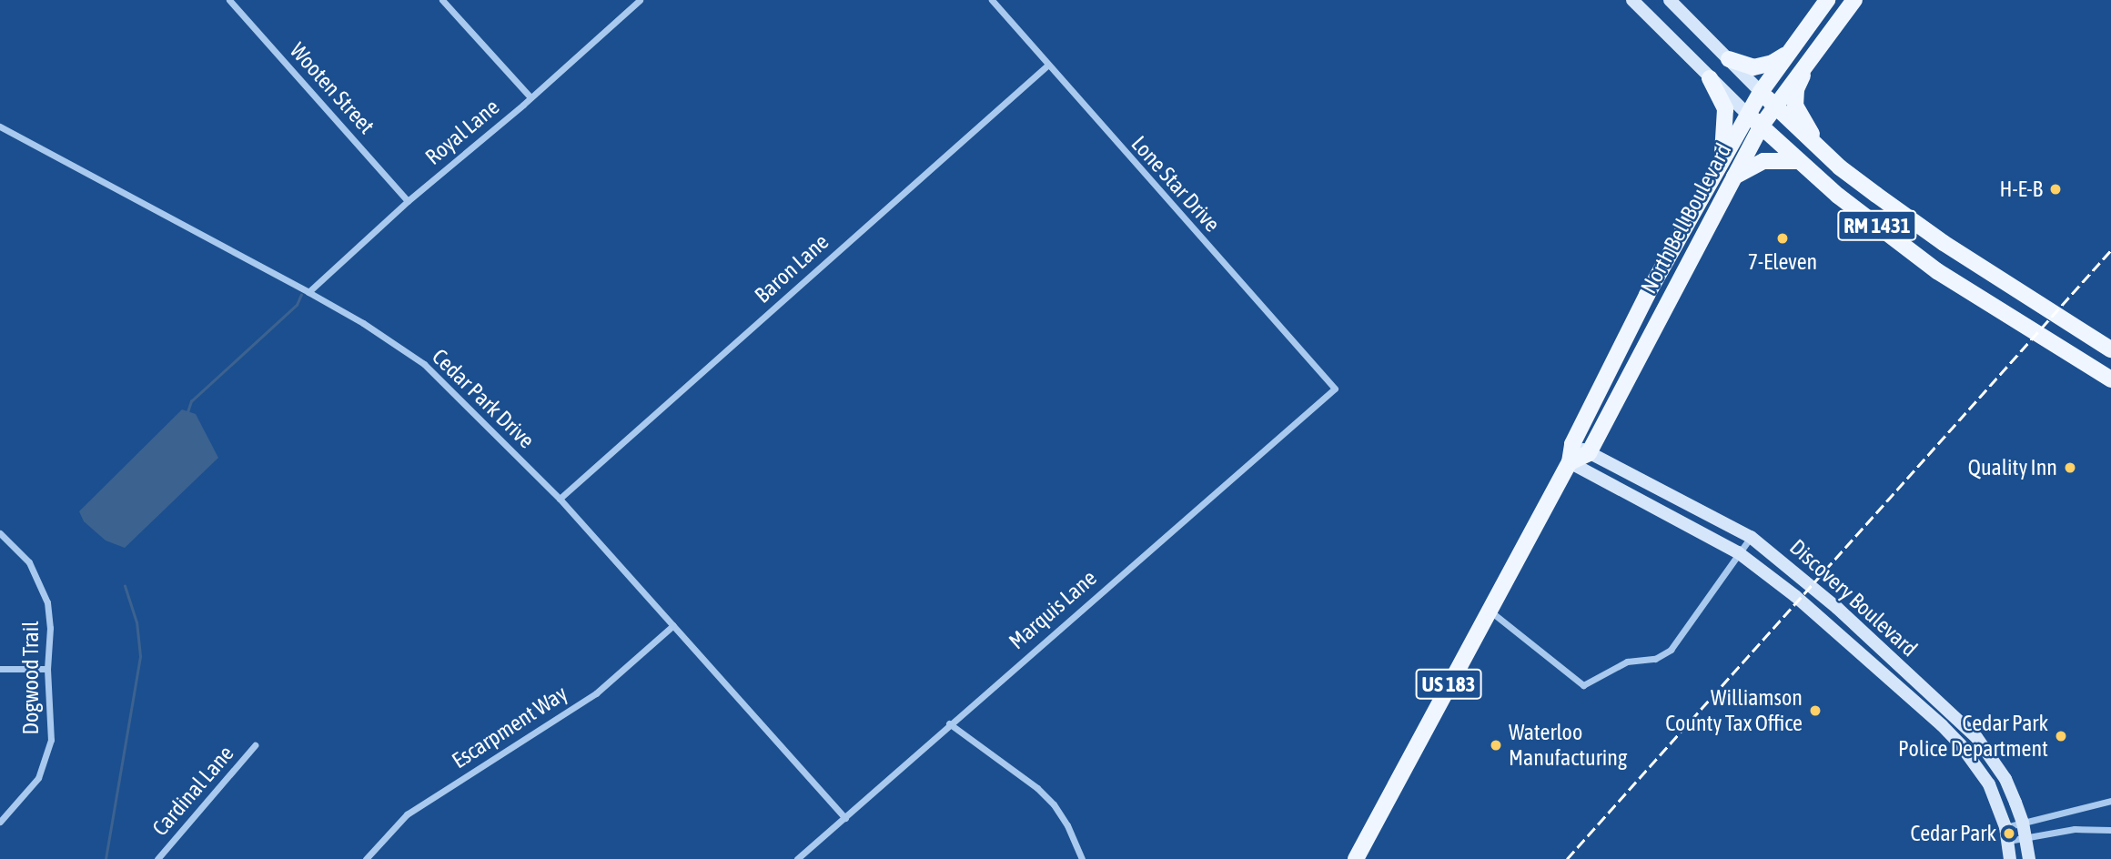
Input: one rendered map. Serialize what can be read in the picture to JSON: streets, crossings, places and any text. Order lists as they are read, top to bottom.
{
  "streets": {
    "main road": ["North Bell Boulevard", "RM 1431", "US 183"],
    "street": [
      "Wooten Street",
      "Royal Lane",
      "Lone Star Drive",
      "Baron Lane",
      "Cedar Park Drive",
      "Discovery Boulevard",
      "Marquis Lane",
      "Dogwood Trail",
      "Escarpment Way",
      "Cardinal Lane"
    ]
  },
  "crossings": [
    ["Wooten Street", "Royal Lane"],
    ["Royal Lane", "Cedar Park Drive"],
    ["Lone Star Drive", "Baron Lane"],
    ["Lone Star Drive", "Marquis Lane"],
    ["North Bell Boulevard", "RM 1431"],
    ["North Bell Boulevard", "Discovery Boulevard"],
    ["Baron Lane", "Cedar Park Drive"],
    ["Cedar Park Drive", "Marquis Lane"],
    ["Cedar Park Drive", "Escarpment Way"]
  ],
  "places": [
    "H-E-B",
    "7-Eleven",
    "Quality Inn",
    "Williamson County Tax Office",
    "Cedar Park Police Department",
    "Waterloo Manufacturing",
    "Cedar Park"
  ]
}
